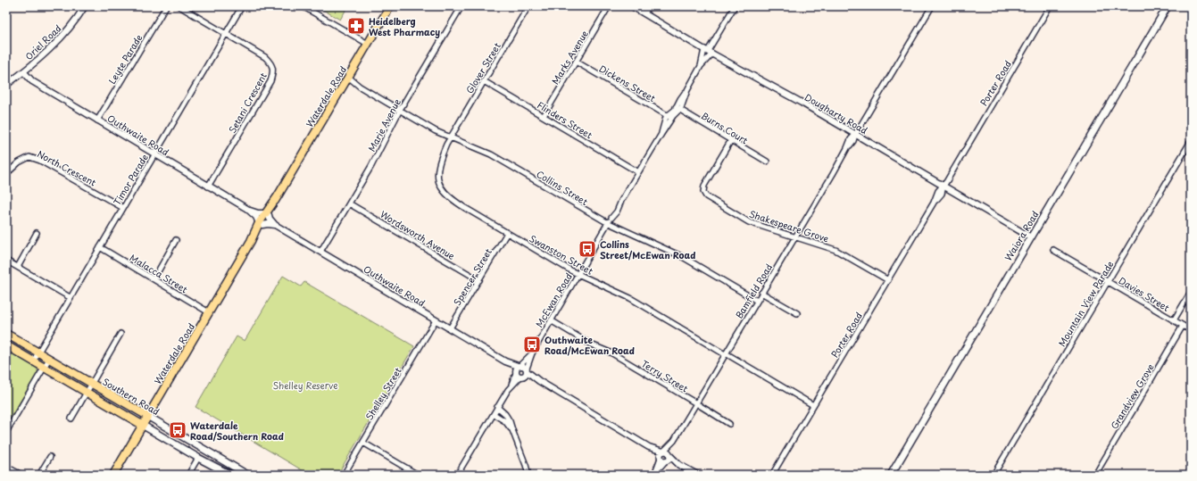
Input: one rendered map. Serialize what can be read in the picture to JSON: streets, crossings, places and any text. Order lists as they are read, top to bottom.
{
  "streets": {
    "main road": ["Waterdale Road", "Waiora Road", "Southern Road"],
    "street": [
      "Oriel Road",
      "Marks Avenue",
      "Leyte Parade",
      "Glover Street",
      "Dickens Street",
      "Porter Road",
      "Setani Crescent",
      "Dougharty Road",
      "Flinders Street",
      "Marie Avenue",
      "Burns Court",
      "Outhwaite Road",
      "North Crescent",
      "Timor Parade",
      "Collins Street",
      "Shakespeare Grove",
      "Wordsworth Avenue",
      "Swanston Street",
      "Malacca Street",
      "Spencer Street",
      "Bamfield Road",
      "Davies Street",
      "McEwan Road",
      "Mountain View Parade",
      "Terry Street",
      "Shelley Street",
      "Grandview Grove"
    ]
  },
  "crossings": [
    ["Oriel Road", "Outhwaite Road"],
    ["Marks Avenue", "Dickens Street"],
    ["Marks Avenue", "Flinders Street"],
    ["Leyte Parade", "Outhwaite Road"],
    ["Glover Street", "Flinders Street"],
    ["Glover Street", "Collins Street"],
    ["Glover Street", "Swanston Street"],
    ["Dickens Street", "McEwan Road"],
    ["Porter Road", "Dougharty Road"],
    ["Porter Road", "Shakespeare Grove"],
    ["Porter Road", "Swanston Street"],
    ["Waterdale Road", "Outhwaite Road"],
    ["Waterdale Road", "Collins Street"],
    ["Waterdale Road", "Malacca Street"],
    ["Waterdale Road", "Southern Road"],
    ["Setani Crescent", "Outhwaite Road"],
    ["Setani Crescent", "Timor Parade"],
    ["Dougharty Road", "Waiora Road"],
    ["Dougharty Road", "Bamfield Road"],
    ["Dougharty Road", "McEwan Road"],
    ["Flinders Street", "McEwan Road"],
    ["Marie Avenue", "Outhwaite Road"],
    ["Marie Avenue", "Collins Street"],
    ["Marie Avenue", "Wordsworth Avenue"],
    ["Burns Court", "Shakespeare Grove"],
    ["Burns Court", "McEwan Road"],
    ["Outhwaite Road", "Timor Parade"],
    ["Outhwaite Road", "Spencer Street"],
    ["Outhwaite Road", "Bamfield Road"],
    ["Outhwaite Road", "McEwan Road"],
    ["Outhwaite Road", "Shelley Street"],
    ["North Crescent", "Timor Parade"],
    ["Timor Parade", "Malacca Street"],
    ["Timor Parade", "Southern Road"],
    ["Collins Street", "Swanston Street"],
    ["Collins Street", "Bamfield Road"],
    ["Collins Street", "McEwan Road"],
    ["Shakespeare Grove", "Bamfield Road"],
    ["Wordsworth Avenue", "Spencer Street"],
    ["Swanston Street", "Spencer Street"],
    ["Swanston Street", "Bamfield Road"],
    ["Swanston Street", "McEwan Road"],
    ["Bamfield Road", "Terry Street"],
    ["Davies Street", "Mountain View Parade"],
    ["Davies Street", "Grandview Grove"],
    ["McEwan Road", "Terry Street"]
  ],
  "parks": ["Shelley Reserve"],
  "places": {
    "pharmacy": ["Heidelberg West Pharmacy"],
    "bus stop": ["Collins Street/McEwan Road", "Outhwaite Road/McEwan Road", "Waterdale Road/Southern Road"]
  }
}
